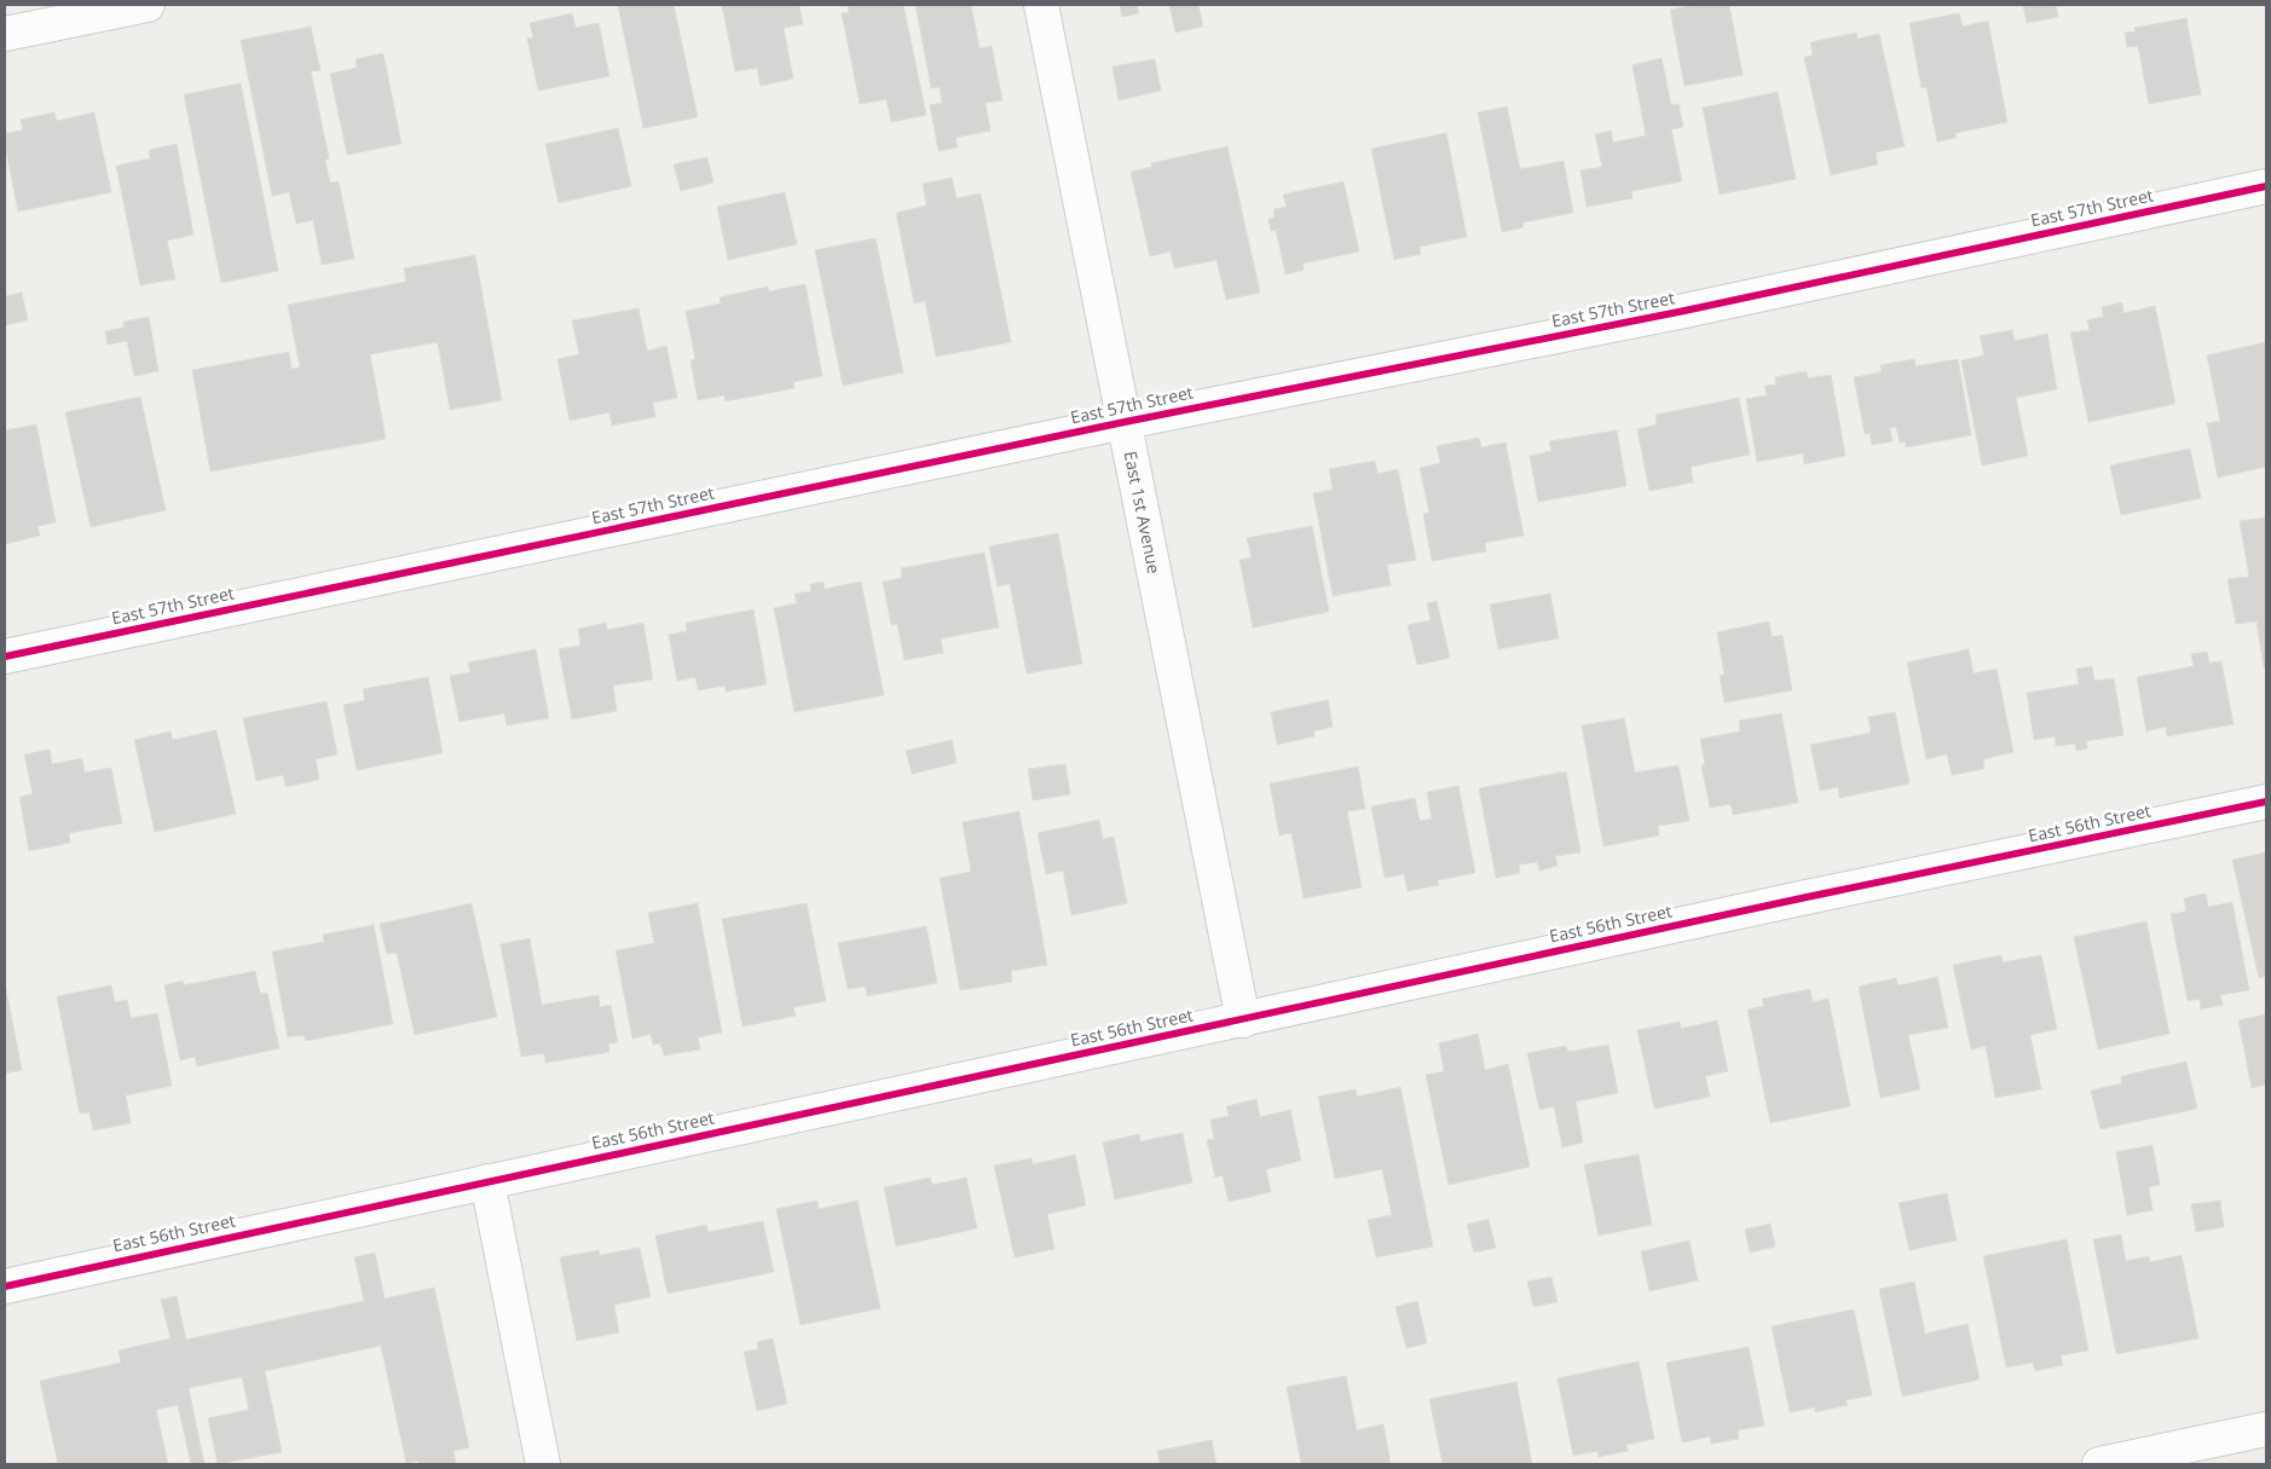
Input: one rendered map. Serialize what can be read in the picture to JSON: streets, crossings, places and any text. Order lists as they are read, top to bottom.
{
  "streets": {
    "street": ["East 57th Street", "East 1st Avenue", "East 56th Street"]
  },
  "crossings": [
    ["East 57th Street", "East 1st Avenue"],
    ["East 1st Avenue", "East 56th Street"]
  ]
}
